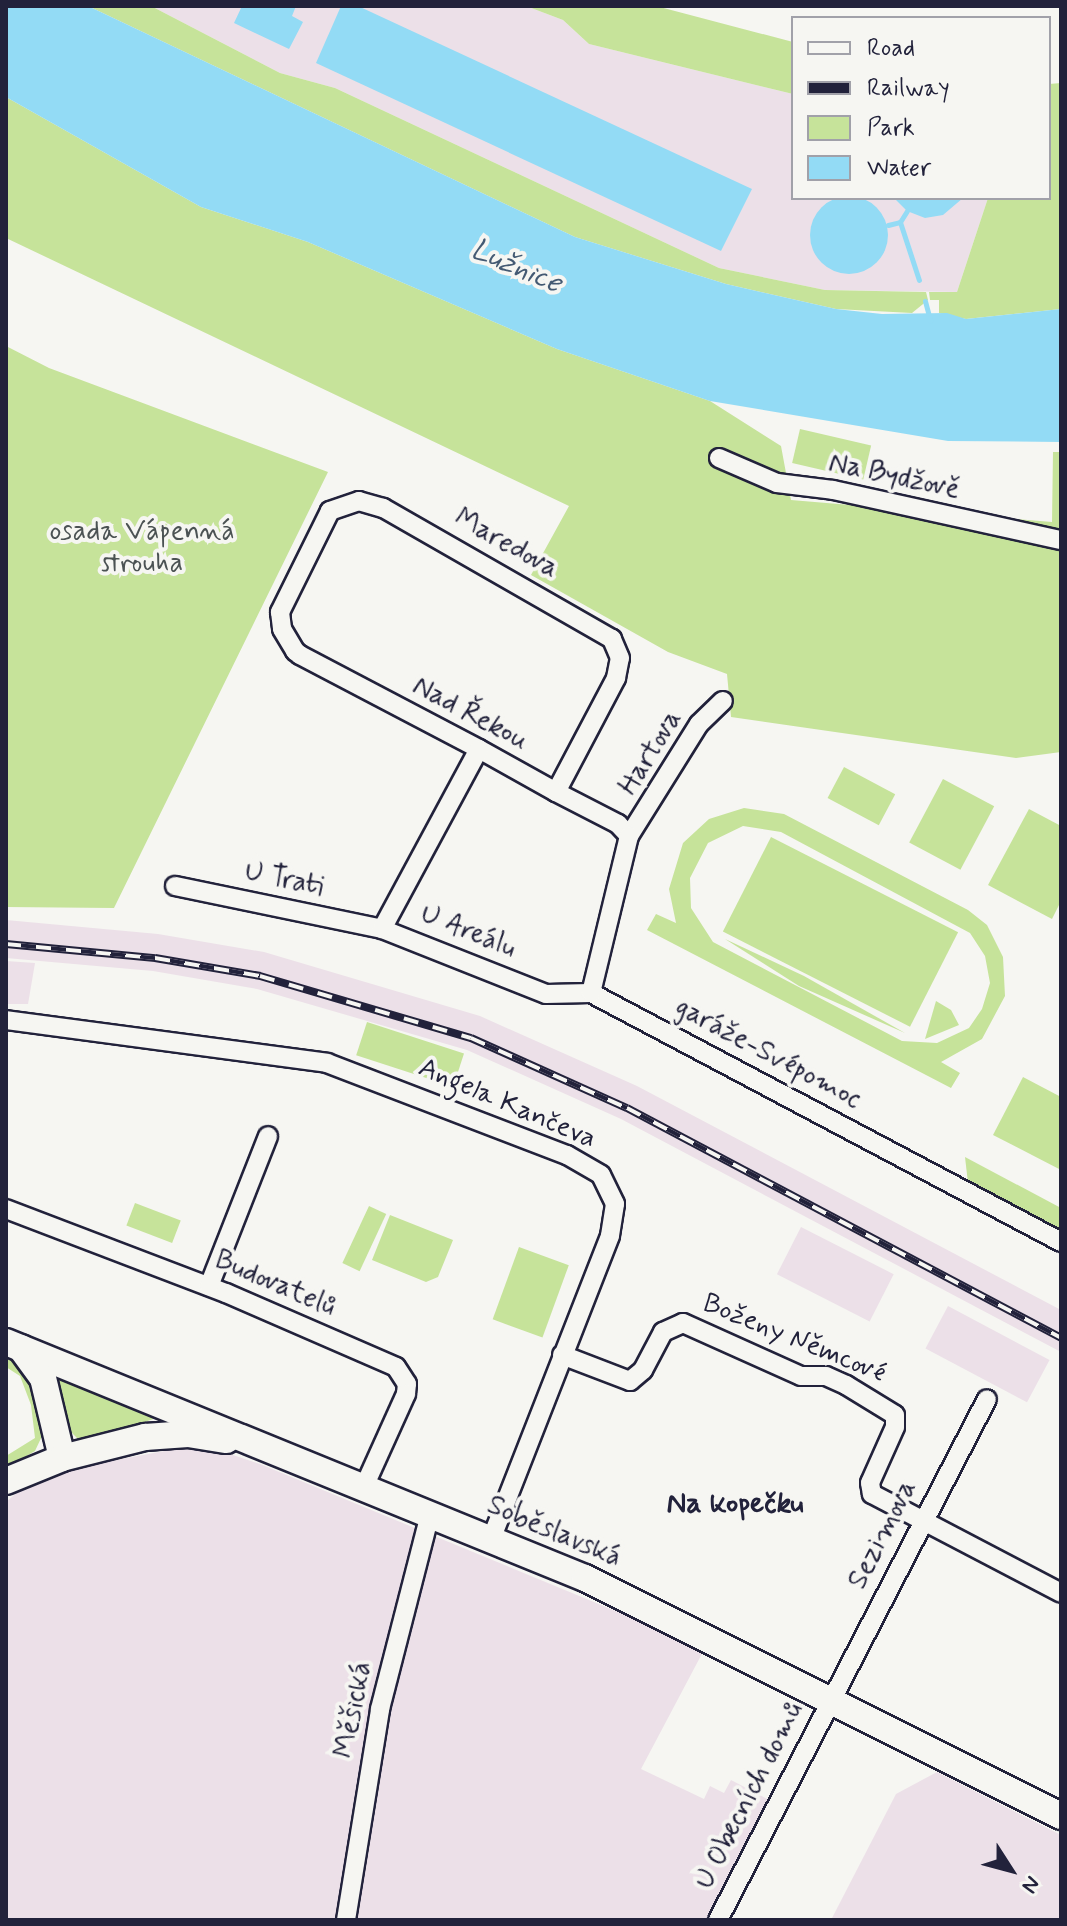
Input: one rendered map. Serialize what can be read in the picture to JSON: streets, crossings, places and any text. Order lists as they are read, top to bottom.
{
  "streets": {
    "main road": ["Soběslavská"],
    "street": [
      "Na Bydžově",
      "Maredova",
      "Nad Řekou",
      "Hartova",
      "U Trati",
      "U Areálu",
      "garáže-Svépomoc",
      "Angela Kančeva",
      "Budovatelů",
      "Boženy Němcové",
      "Sezimova",
      "Měšická",
      "U Obecních domů"
    ]
  },
  "crossings": [
    ["Maredova", "Nad Řekou"],
    ["Nad Řekou", "Hartova"],
    ["Nad Řekou", "U Areálu"],
    ["U Trati", "U Areálu"],
    ["U Areálu", "garáže-Svépomoc"],
    ["Angela Kančeva", "Boženy Němcové"],
    ["Angela Kančeva", "Soběslavská"],
    ["Budovatelů", "Soběslavská"],
    ["Boženy Němcové", "Sezimova"],
    ["Soběslavská", "Sezimova"],
    ["Soběslavská", "Měšická"],
    ["Soběslavská", "U Obecních domů"],
    ["Sezimova", "U Obecních domů"]
  ],
  "districts": ["Na kopečku"],
  "water": ["Lužnice"],
  "parks": ["osada Vápenná strouha"],
  "legend": [
    "Road",
    "Railway",
    "Park",
    "Water"
  ],
  "north": "bottom right"
}
